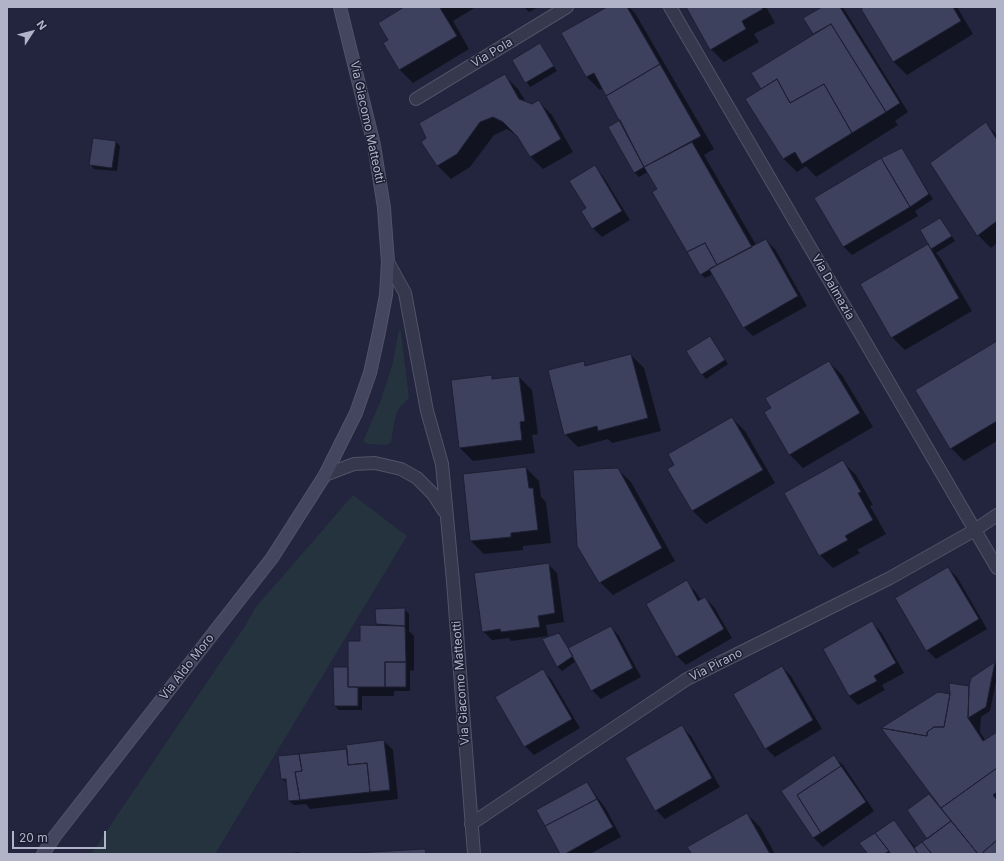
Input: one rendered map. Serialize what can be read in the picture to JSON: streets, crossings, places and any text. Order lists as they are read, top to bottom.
{
  "streets": {
    "street": [
      "Via Pola",
      "Via Giacomo Matteotti",
      "Via Dalmazia",
      "Via Pirano",
      "Via Aldo Moro"
    ]
  },
  "crossings": [
    ["Via Giacomo Matteotti", "Via Pirano"],
    ["Via Giacomo Matteotti", "Via Aldo Moro"],
    ["Via Dalmazia", "Via Pirano"]
  ],
  "scale_bar": "20 m",
  "north": "top right"
}
